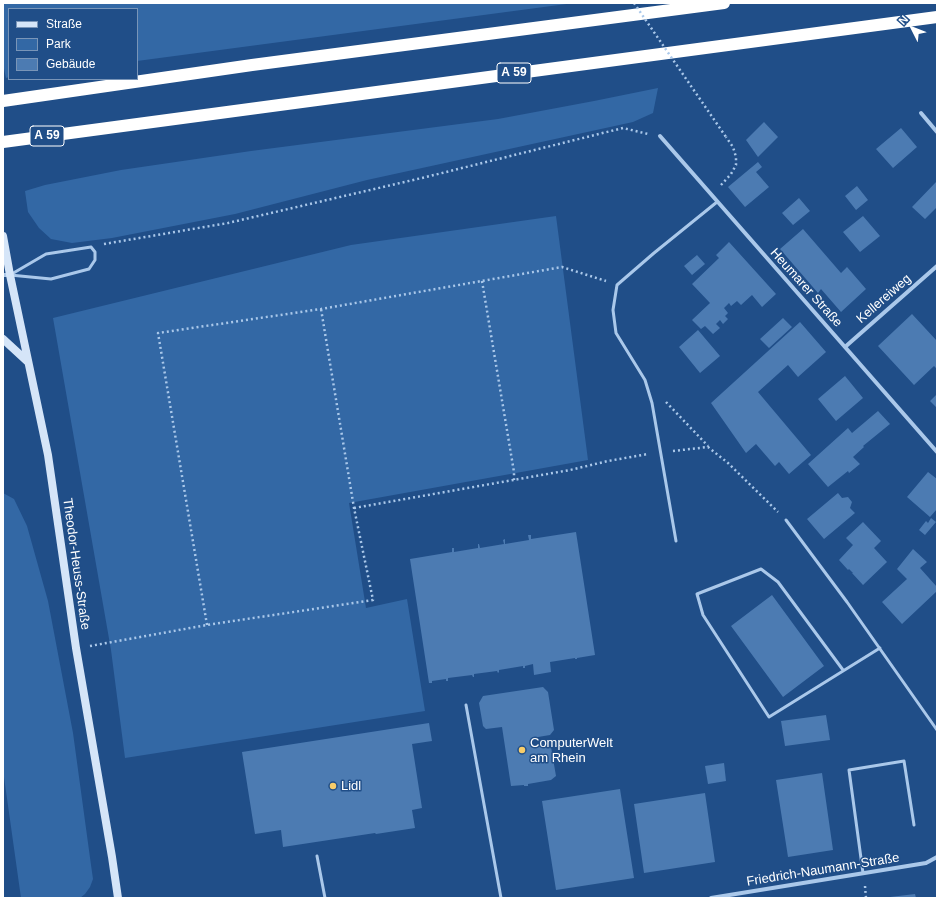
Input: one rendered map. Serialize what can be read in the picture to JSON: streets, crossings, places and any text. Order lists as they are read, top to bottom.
{
  "streets": {
    "highway": ["A 59"],
    "main road": ["Theodor-Heuss-Straße"],
    "street": ["Heumarer Straße", "Kellereiweg", "Friedrich-Naumann-Straße"]
  },
  "crossings": [
    ["Heumarer Straße", "Kellereiweg"]
  ],
  "places": ["ComputerWelt am Rhein", "Lidl"],
  "legend": ["Straße", "Park", "Gebäude"],
  "north": "top left"
}
